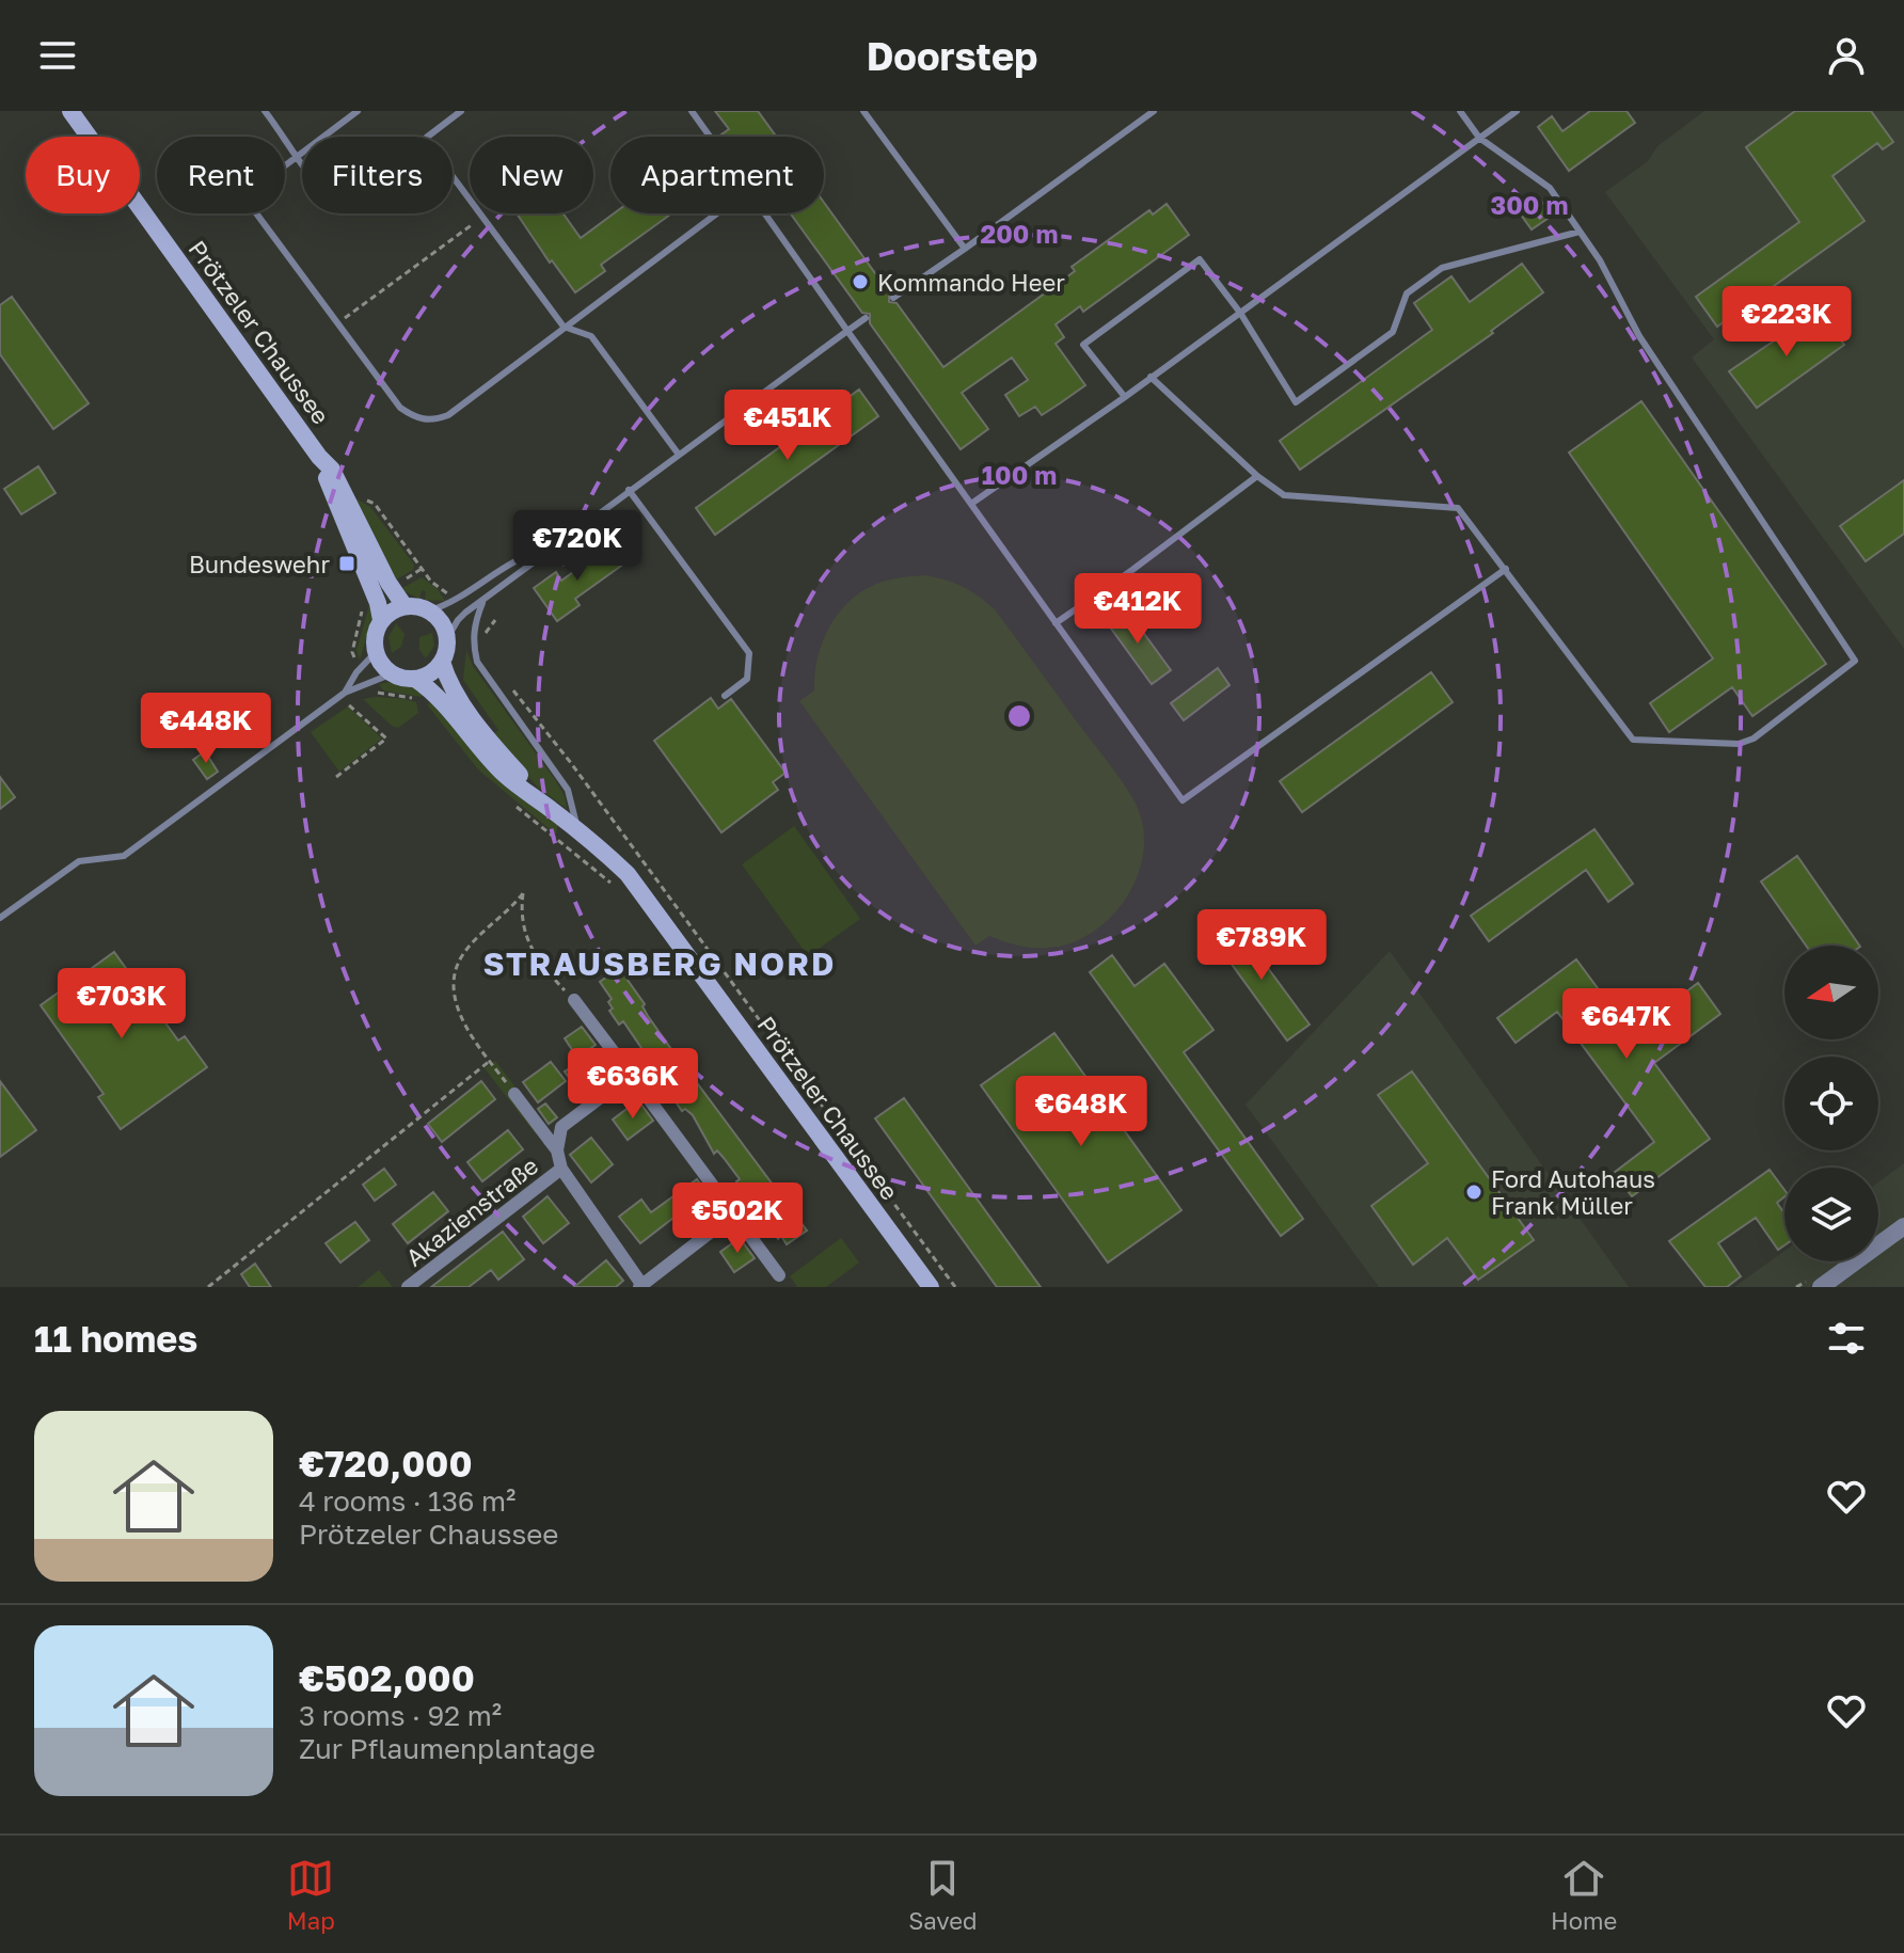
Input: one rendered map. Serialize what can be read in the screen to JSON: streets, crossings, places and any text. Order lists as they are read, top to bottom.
{
  "streets": {
    "main road": ["Prötzeler Chaussee"],
    "street": ["Akazienstraße"]
  },
  "districts": ["STRAUSBERG NORD"],
  "places": {
    "other": ["Kommando Heer", "Ford Autohaus Frank Müller"],
    "transit": ["Bundeswehr"]
  },
  "north": "left",
  "page": {
    "header": "Doorstep",
    "chip": [
      "Buy",
      "Rent",
      "Filters",
      "New",
      "Apartment"
    ],
    "price": [
      "€223K",
      "€451K",
      "€720K",
      "€412K",
      "€448K",
      "€789K",
      "€703K",
      "€647K",
      "€636K",
      "€648K",
      "€502K"
    ],
    "heading": "11 homes",
    "list": [
      {
        "name": "€720,000",
        "note": "4 rooms · 136 m² · Prötzeler Chaussee"
      },
      {
        "name": "€502,000",
        "note": "3 rooms · 92 m² · Zur Pflaumenplantage"
      }
    ],
    "tabs": ["Map", "Saved", "Home"]
  },
  "rings": ["300 m", "200 m", "100 m"]
}
